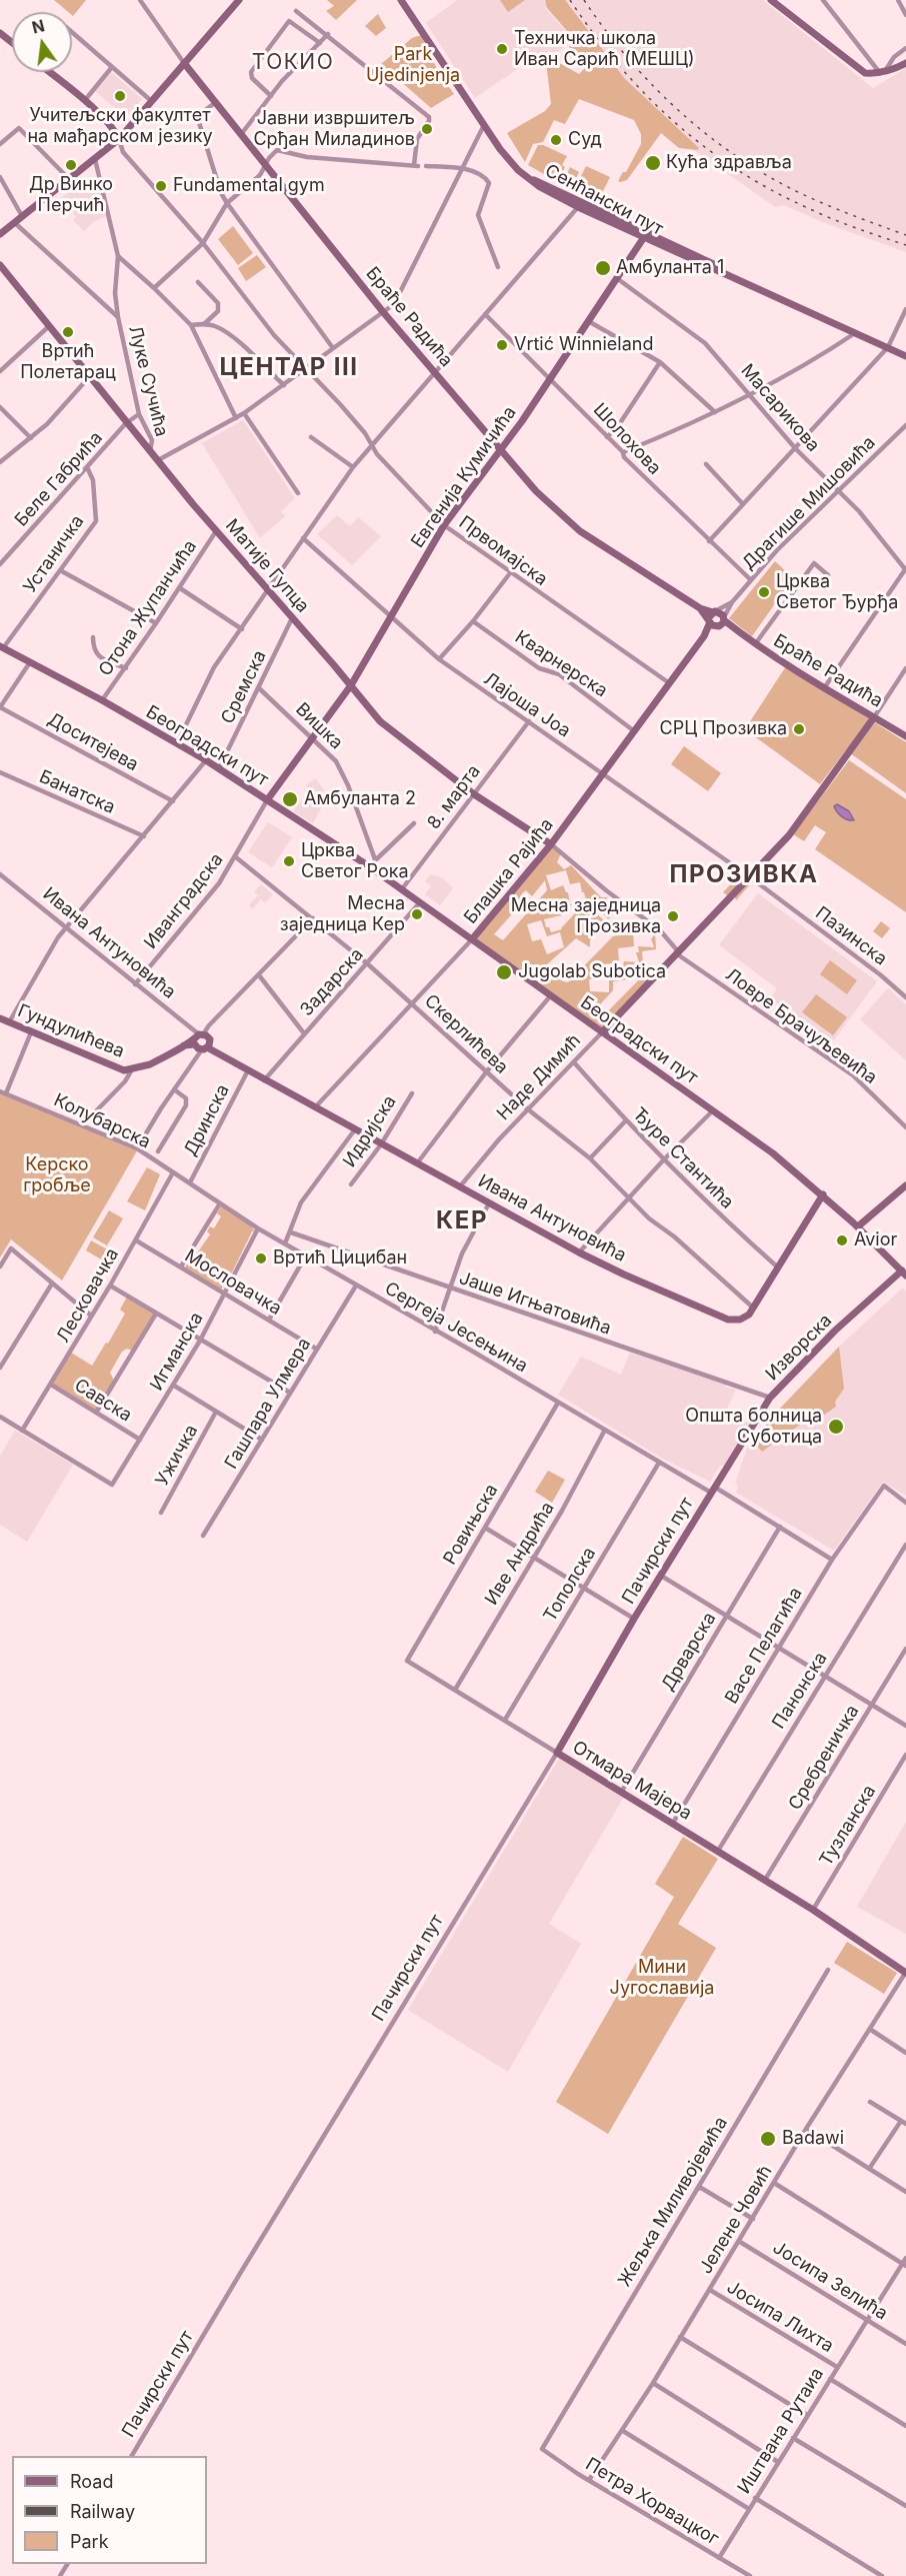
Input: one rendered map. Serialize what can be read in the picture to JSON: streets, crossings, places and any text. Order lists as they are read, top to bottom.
{
  "streets": {
    "street": [
      "Сенћански пут",
      "Браће Радића",
      "Луке Сучића",
      "Масарикова",
      "Шолохова",
      "Евгенија Кумичића",
      "Беле Габрића",
      "Драгише Мишовића",
      "Првомајска",
      "Устаничка",
      "Матије Гупца",
      "Отона Жупанчића",
      "Кварнерска",
      "Сремска",
      "Лајоша Јоа",
      "Вишка",
      "Доситејева",
      "Београдски пут",
      "Банатска",
      "8. марта",
      "Блашка Рајића",
      "Иванградска",
      "Пазинска",
      "Ивана Антуновића",
      "Задарска",
      "Ловре Брачуљевића",
      "Гундулићева",
      "Скерлићева",
      "Наде Димић",
      "Дринска",
      "Колубарска",
      "Идријска",
      "Ђуре Стантића",
      "Мословачка",
      "Лесковачка",
      "Јаше Игњатовића",
      "Сергеја Јесењина",
      "Изворска",
      "Игманска",
      "Савска",
      "Гашпара Улмера",
      "Ужичка",
      "Ровињска",
      "Пачирски пут",
      "Иве Андрића",
      "Тополска",
      "Васе Пелагића",
      "Дрварска",
      "Панонска",
      "Сребреничка",
      "Отмара Мајера",
      "Тузланска",
      "Жељка Миливојевића",
      "Јелене Човић",
      "Јосипа Зелића",
      "Јосипа Лихта",
      "Иштвана Рутаиа",
      "Петра Хорвацког"
    ]
  },
  "crossings": [
    ["Сенћански пут", "Евгенија Кумичића"],
    ["Браће Радића", "Евгенија Кумичића"],
    ["Браће Радића", "Драгише Мишовића"],
    ["Браће Радића", "Блашка Рајића"],
    ["Браће Радића", "Наде Димић"],
    ["Луке Сучића", "Беле Габрића"],
    ["Луке Сучића", "Матије Гупца"],
    ["Масарикова", "Евгенија Кумичића"],
    ["Масарикова", "Драгише Мишовића"],
    ["Шолохова", "Евгенија Кумичића"],
    ["Шолохова", "Драгише Мишовића"],
    ["Евгенија Кумичића", "Првомајска"],
    ["Евгенија Кумичића", "Матије Гупца"],
    ["Евгенија Кумичића", "Лајоша Јоа"],
    ["Евгенија Кумичића", "Вишка"],
    ["Евгенија Кумичића", "Београдски пут"],
    ["Евгенија Кумичића", "Иванградска"],
    ["Беле Габрића", "Устаничка"],
    ["Беле Габрића", "Матије Гупца"],
    ["Драгише Мишовића", "Блашка Рајића"],
    ["Првомајска", "Блашка Рајића"],
    ["Устаничка", "Београдски пут"],
    ["Матије Гупца", "Отона Жупанчића"],
    ["Матије Гупца", "Сремска"],
    ["Матије Гупца", "8. марта"],
    ["Матије Гупца", "Блашка Рајића"],
    ["Матије Гупца", "Ловре Брачуљевића"],
    ["Отона Жупанчића", "Београдски пут"],
    ["Кварнерска", "Блашка Рајића"],
    ["Сремска", "Вишка"],
    ["Сремска", "Београдски пут"],
    ["Лајоша Јоа", "8. марта"],
    ["Лајоша Јоа", "Блашка Рајића"],
    ["Лајоша Јоа", "Пазинска"],
    ["Лајоша Јоа", "Наде Димић"],
    ["Београдски пут", "8. марта"],
    ["Београдски пут", "Блашка Рајића"],
    ["Београдски пут", "Иванградска"],
    ["Београдски пут", "Задарска"],
    ["Београдски пут", "Наде Димић"],
    ["Београдски пут", "Изворска"],
    ["Блашка Рајића", "Ивана Антуновића"],
    ["Блашка Рајића", "Ловре Брачуљевића"],
    ["Блашка Рајића", "Скерлићева"],
    ["Иванградска", "Ивана Антуновића"],
    ["Иванградска", "Скерлићева"],
    ["Пазинска", "Наде Димић"],
    ["Ивана Антуновића", "Задарска"],
    ["Ивана Антуновића", "Скерлићева"],
    ["Ивана Антуновића", "Наде Димић"],
    ["Ивана Антуновића", "Дринска"],
    ["Ивана Антуновића", "Идријска"],
    ["Задарска", "Скерлићева"],
    ["Ловре Брачуљевића", "Наде Димић"],
    ["Скерлићева", "Наде Димић"],
    ["Наде Димић", "Ђуре Стантића"],
    ["Дринска", "Колубарска"],
    ["Дринска", "Сергеја Јесењина"],
    ["Колубарска", "Лесковачка"],
    ["Колубарска", "Сергеја Јесењина"],
    ["Мословачка", "Лесковачка"],
    ["Мословачка", "Игманска"],
    ["Мословачка", "Гашпара Улмера"],
    ["Лесковачка", "Игманска"],
    ["Лесковачка", "Савска"],
    ["Јаше Игњатовића", "Изворска"],
    ["Сергеја Јесењина", "Изворска"],
    ["Сергеја Јесењина", "Игманска"],
    ["Сергеја Јесењина", "Гашпара Улмера"],
    ["Сергеја Јесењина", "Ровињска"],
    ["Сергеја Јесењина", "Пачирски пут"],
    ["Сергеја Јесењина", "Иве Андрића"],
    ["Сергеја Јесењина", "Тополска"],
    ["Сергеја Јесењина", "Васе Пелагића"],
    ["Сергеја Јесењина", "Дрварска"],
    ["Изворска", "Пачирски пут"],
    ["Игманска", "Савска"],
    ["Ровињска", "Отмара Мајера"],
    ["Пачирски пут", "Отмара Мајера"],
    ["Иве Андрића", "Отмара Мајера"],
    ["Тополска", "Отмара Мајера"],
    ["Васе Пелагића", "Отмара Мајера"],
    ["Дрварска", "Отмара Мајера"],
    ["Панонска", "Отмара Мајера"],
    ["Сребреничка", "Отмара Мајера"],
    ["Отмара Мајера", "Тузланска"],
    ["Отмара Мајера", "Јелене Човић"],
    ["Жељка Миливојевића", "Петра Хорвацког"],
    ["Јелене Човић", "Јосипа Зелића"],
    ["Јелене Човић", "Јосипа Лихта"],
    ["Јелене Човић", "Петра Хорвацког"],
    ["Јосипа Зелића", "Иштвана Рутаиа"],
    ["Јосипа Лихта", "Иштвана Рутаиа"],
    ["Иштвана Рутаиа", "Петра Хорвацког"]
  ],
  "districts": [
    "ТОКИО",
    "ЦЕНТАР III",
    "ПРОЗИВКА",
    "КЕР"
  ],
  "parks": ["Park Ujedinjenja", "Керско гробље", "Мини Југославија"],
  "places": [
    "Техничка школа Иван Сарић (МЕШЦ)",
    "Учитељски факултет на мађарском језику",
    "Јавни извршитељ Срђан Миладинов",
    "Суд",
    "Кућа здравља",
    "Др Винко Перчић",
    "Fundamental gym",
    "Амбуланта 1",
    "Вртић Полетарац",
    "Vrtić Winnieland",
    "Црква Светог Ђурђа",
    "СРЦ Прозивка",
    "Амбуланта 2",
    "Црква Светог Рока",
    "Месна заједница Кер",
    "Месна заједница Прозивка",
    "Jugolab Subotica",
    "Avior",
    "Вртић Цицибан",
    "Општа болница Суботица",
    "Badawi"
  ],
  "legend": ["Road", "Railway", "Park"],
  "north": "top"
}
